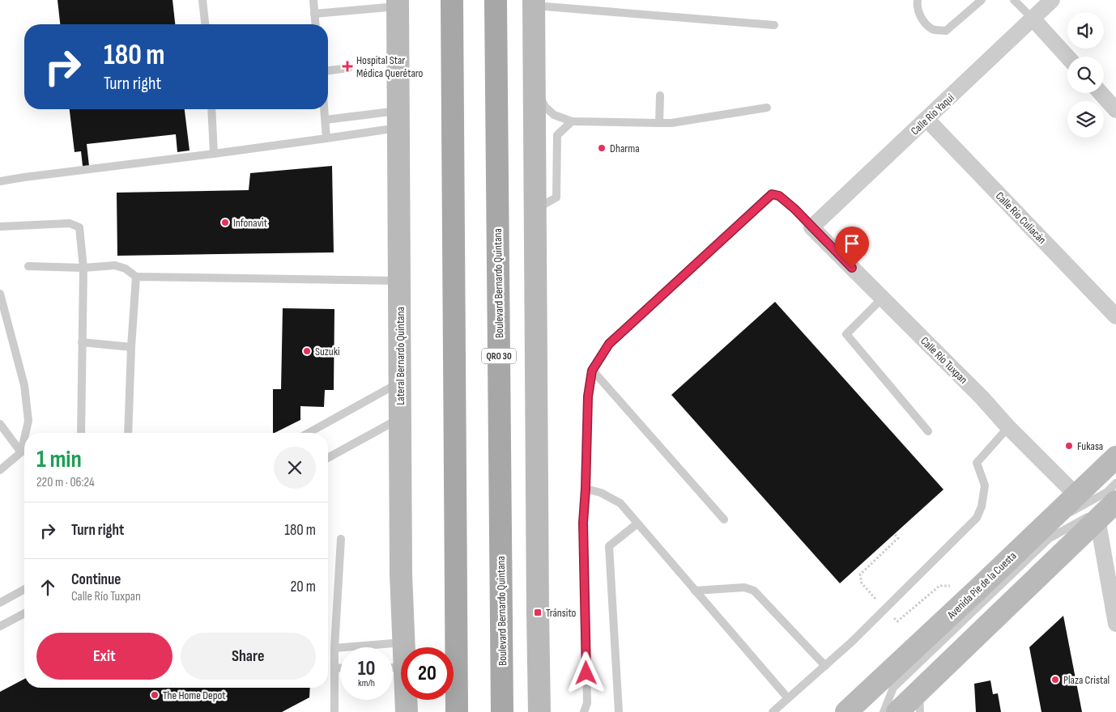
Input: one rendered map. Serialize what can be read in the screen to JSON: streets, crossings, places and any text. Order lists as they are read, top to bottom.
{
  "streets": {
    "main road": ["Boulevard Bernardo Quintana", "QRO 30"],
    "street": [
      "Calle Río Yaqui",
      "Calle Río Culiacán",
      "Lateral Bernardo Quintana",
      "Calle Río Tuxpan",
      "Avenida Pie de la Cuesta"
    ]
  },
  "crossings": [
    ["Calle Río Yaqui", "Calle Río Culiacán"],
    ["Calle Río Yaqui", "Calle Río Tuxpan"],
    ["Calle Río Tuxpan", "Avenida Pie de la Cuesta"]
  ],
  "places": {
    "health": ["Hospital Star Médica Querétaro"],
    "other": [
      "Dharma",
      "Infonavit",
      "Suzuki",
      "Fukasa",
      "Plaza Cristal",
      "The Home Depot"
    ],
    "transit": ["Tránsito"]
  },
  "page": {
    "turn": ["180 m", "Turn right"],
    "heading": ["1 min", "220 m · 06:24"],
    "list": [
      {
        "name": "Turn right",
        "value": "180 m"
      },
      {
        "name": "Continue",
        "note": "Calle Río Tuxpan",
        "value": "20 m"
      }
    ],
    "buttons": ["Exit", "Share"],
    "speed": "10 km/h",
    "limit": "20"
  }
}
